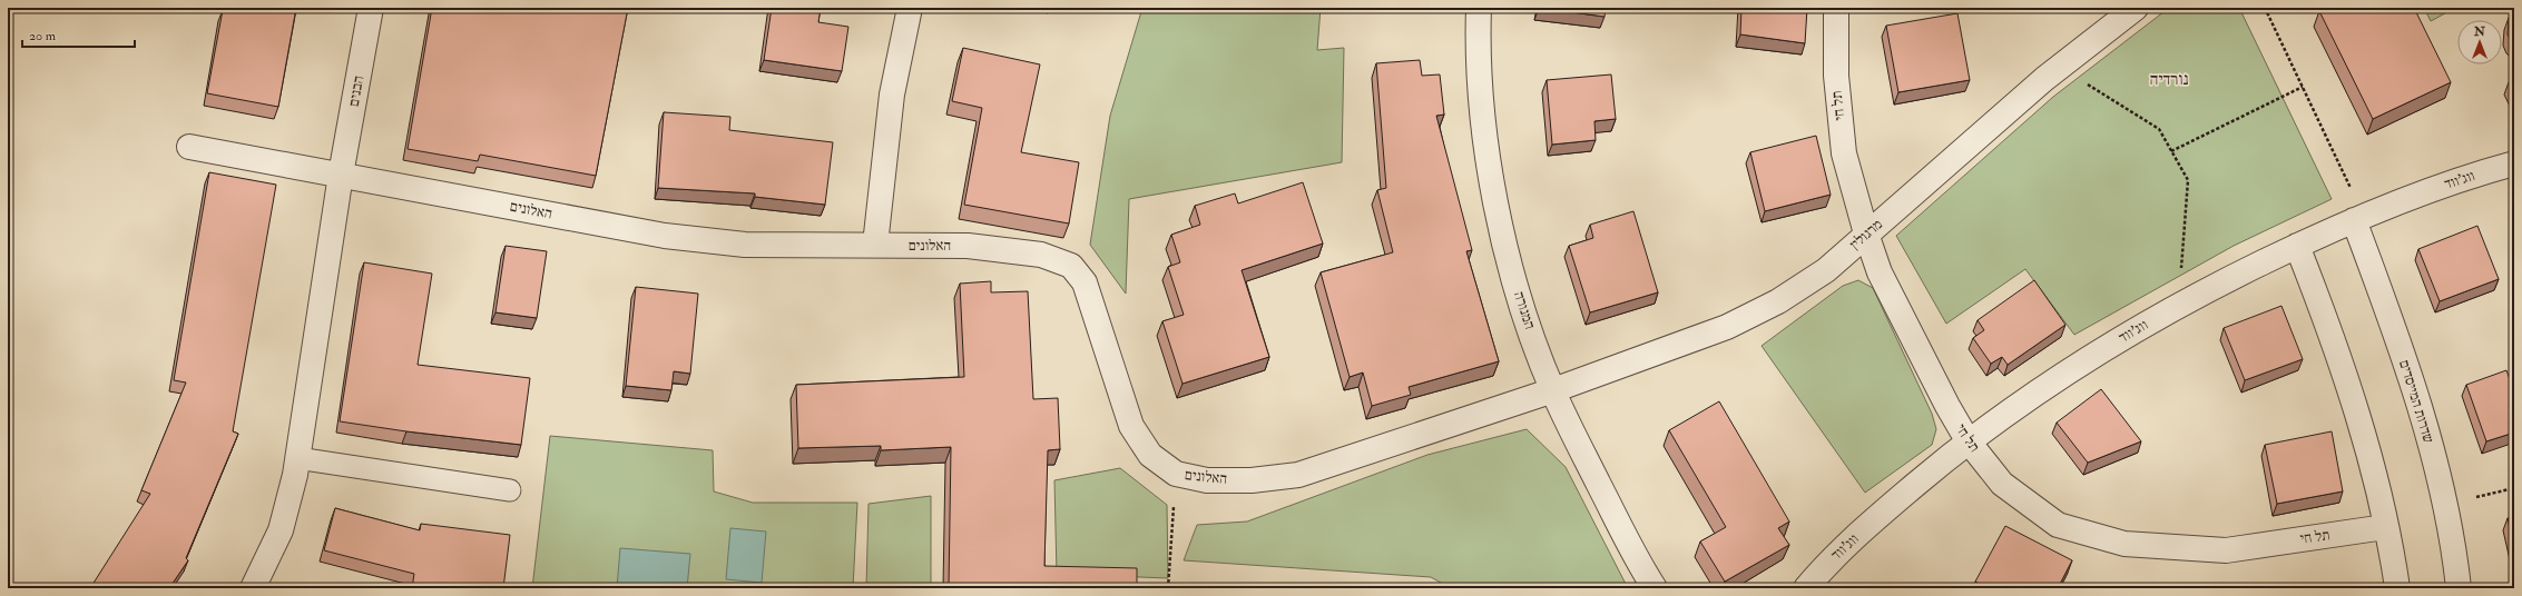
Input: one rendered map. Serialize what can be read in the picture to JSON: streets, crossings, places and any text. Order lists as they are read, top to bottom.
{
  "streets": {
    "street": [
      "הבנים",
      "תל חי",
      "ווג'ווד",
      "האלונים",
      "מרגולין",
      "המנורה",
      "שדרות המייסדים"
    ]
  },
  "crossings": [
    ["הבנים", "האלונים"],
    ["תל חי", "ווג'ווד"],
    ["תל חי", "מרגולין"],
    ["ווג'ווד", "שדרות המייסדים"],
    ["האלונים", "מרגולין"],
    ["האלונים", "המנורה"],
    ["מרגולין", "המנורה"]
  ],
  "districts": ["נורדיה"],
  "scale_bar": "20 m",
  "north": "top"
}
